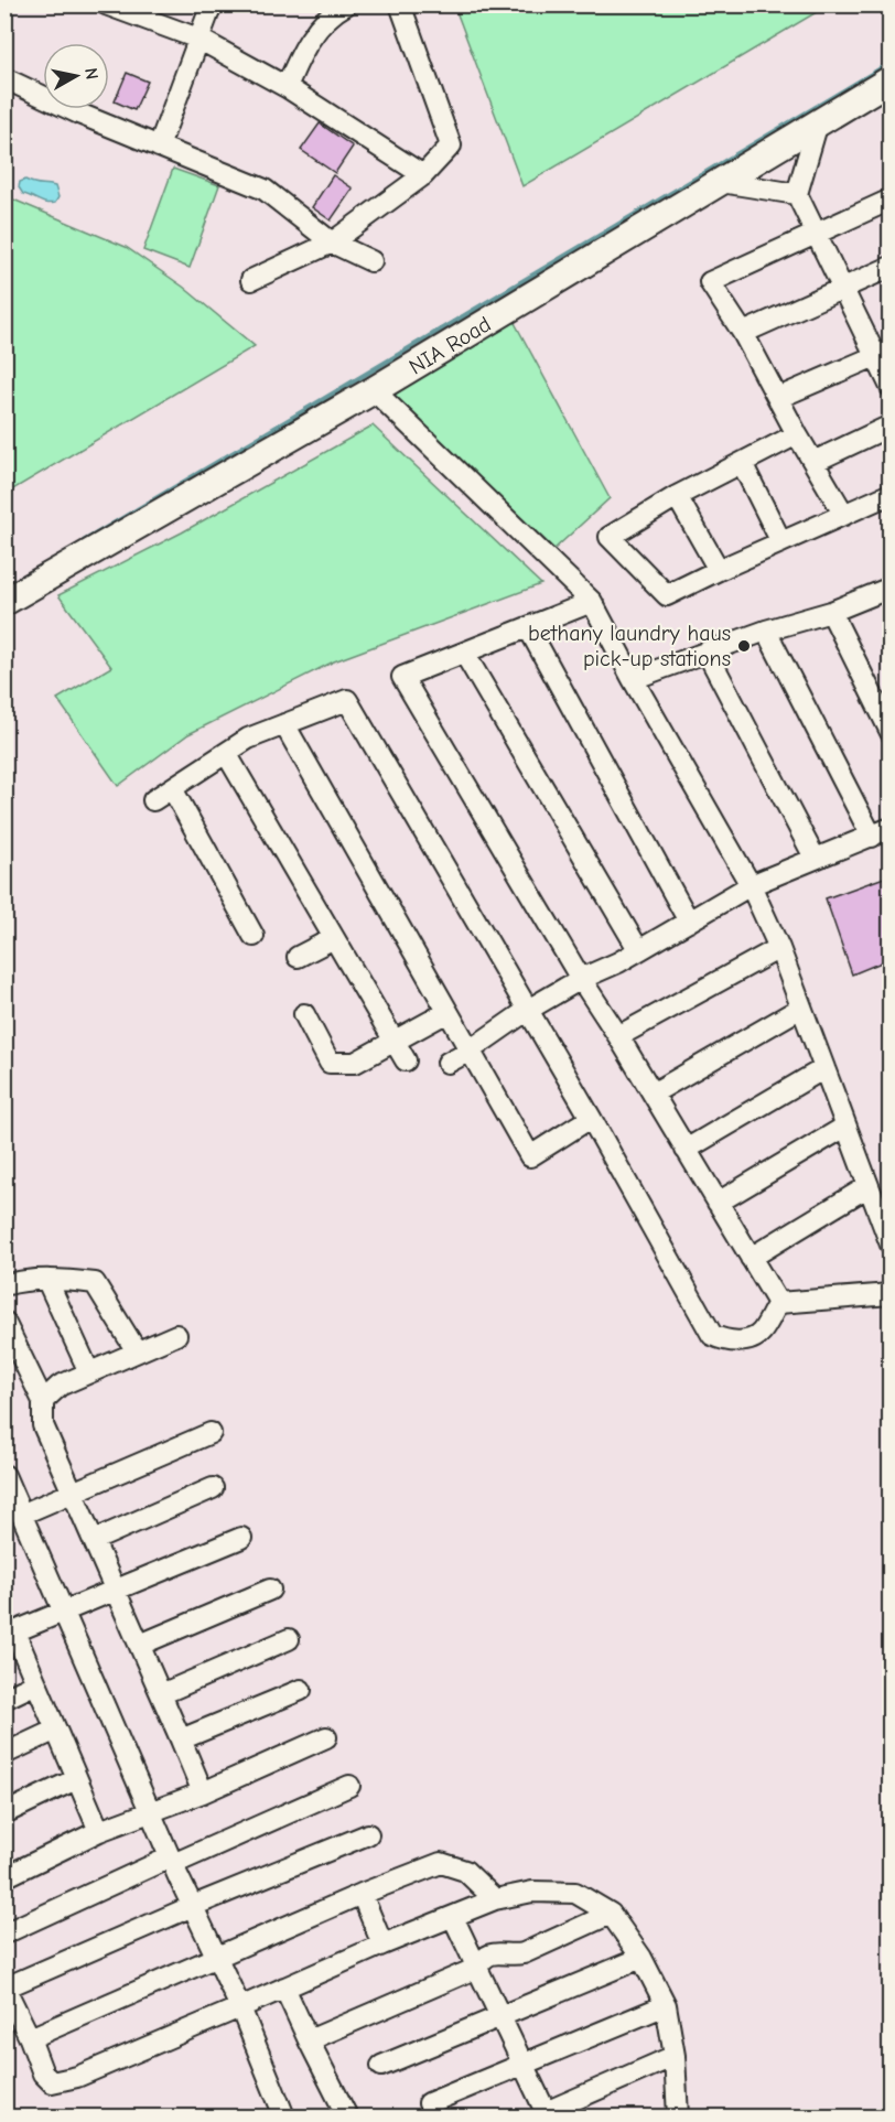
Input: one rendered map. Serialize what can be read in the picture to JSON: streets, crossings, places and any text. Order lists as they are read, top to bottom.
{
  "streets": {
    "street": ["NIA Road"]
  },
  "places": ["bethany laundry haus pick-up stations"],
  "north": "right"
}
